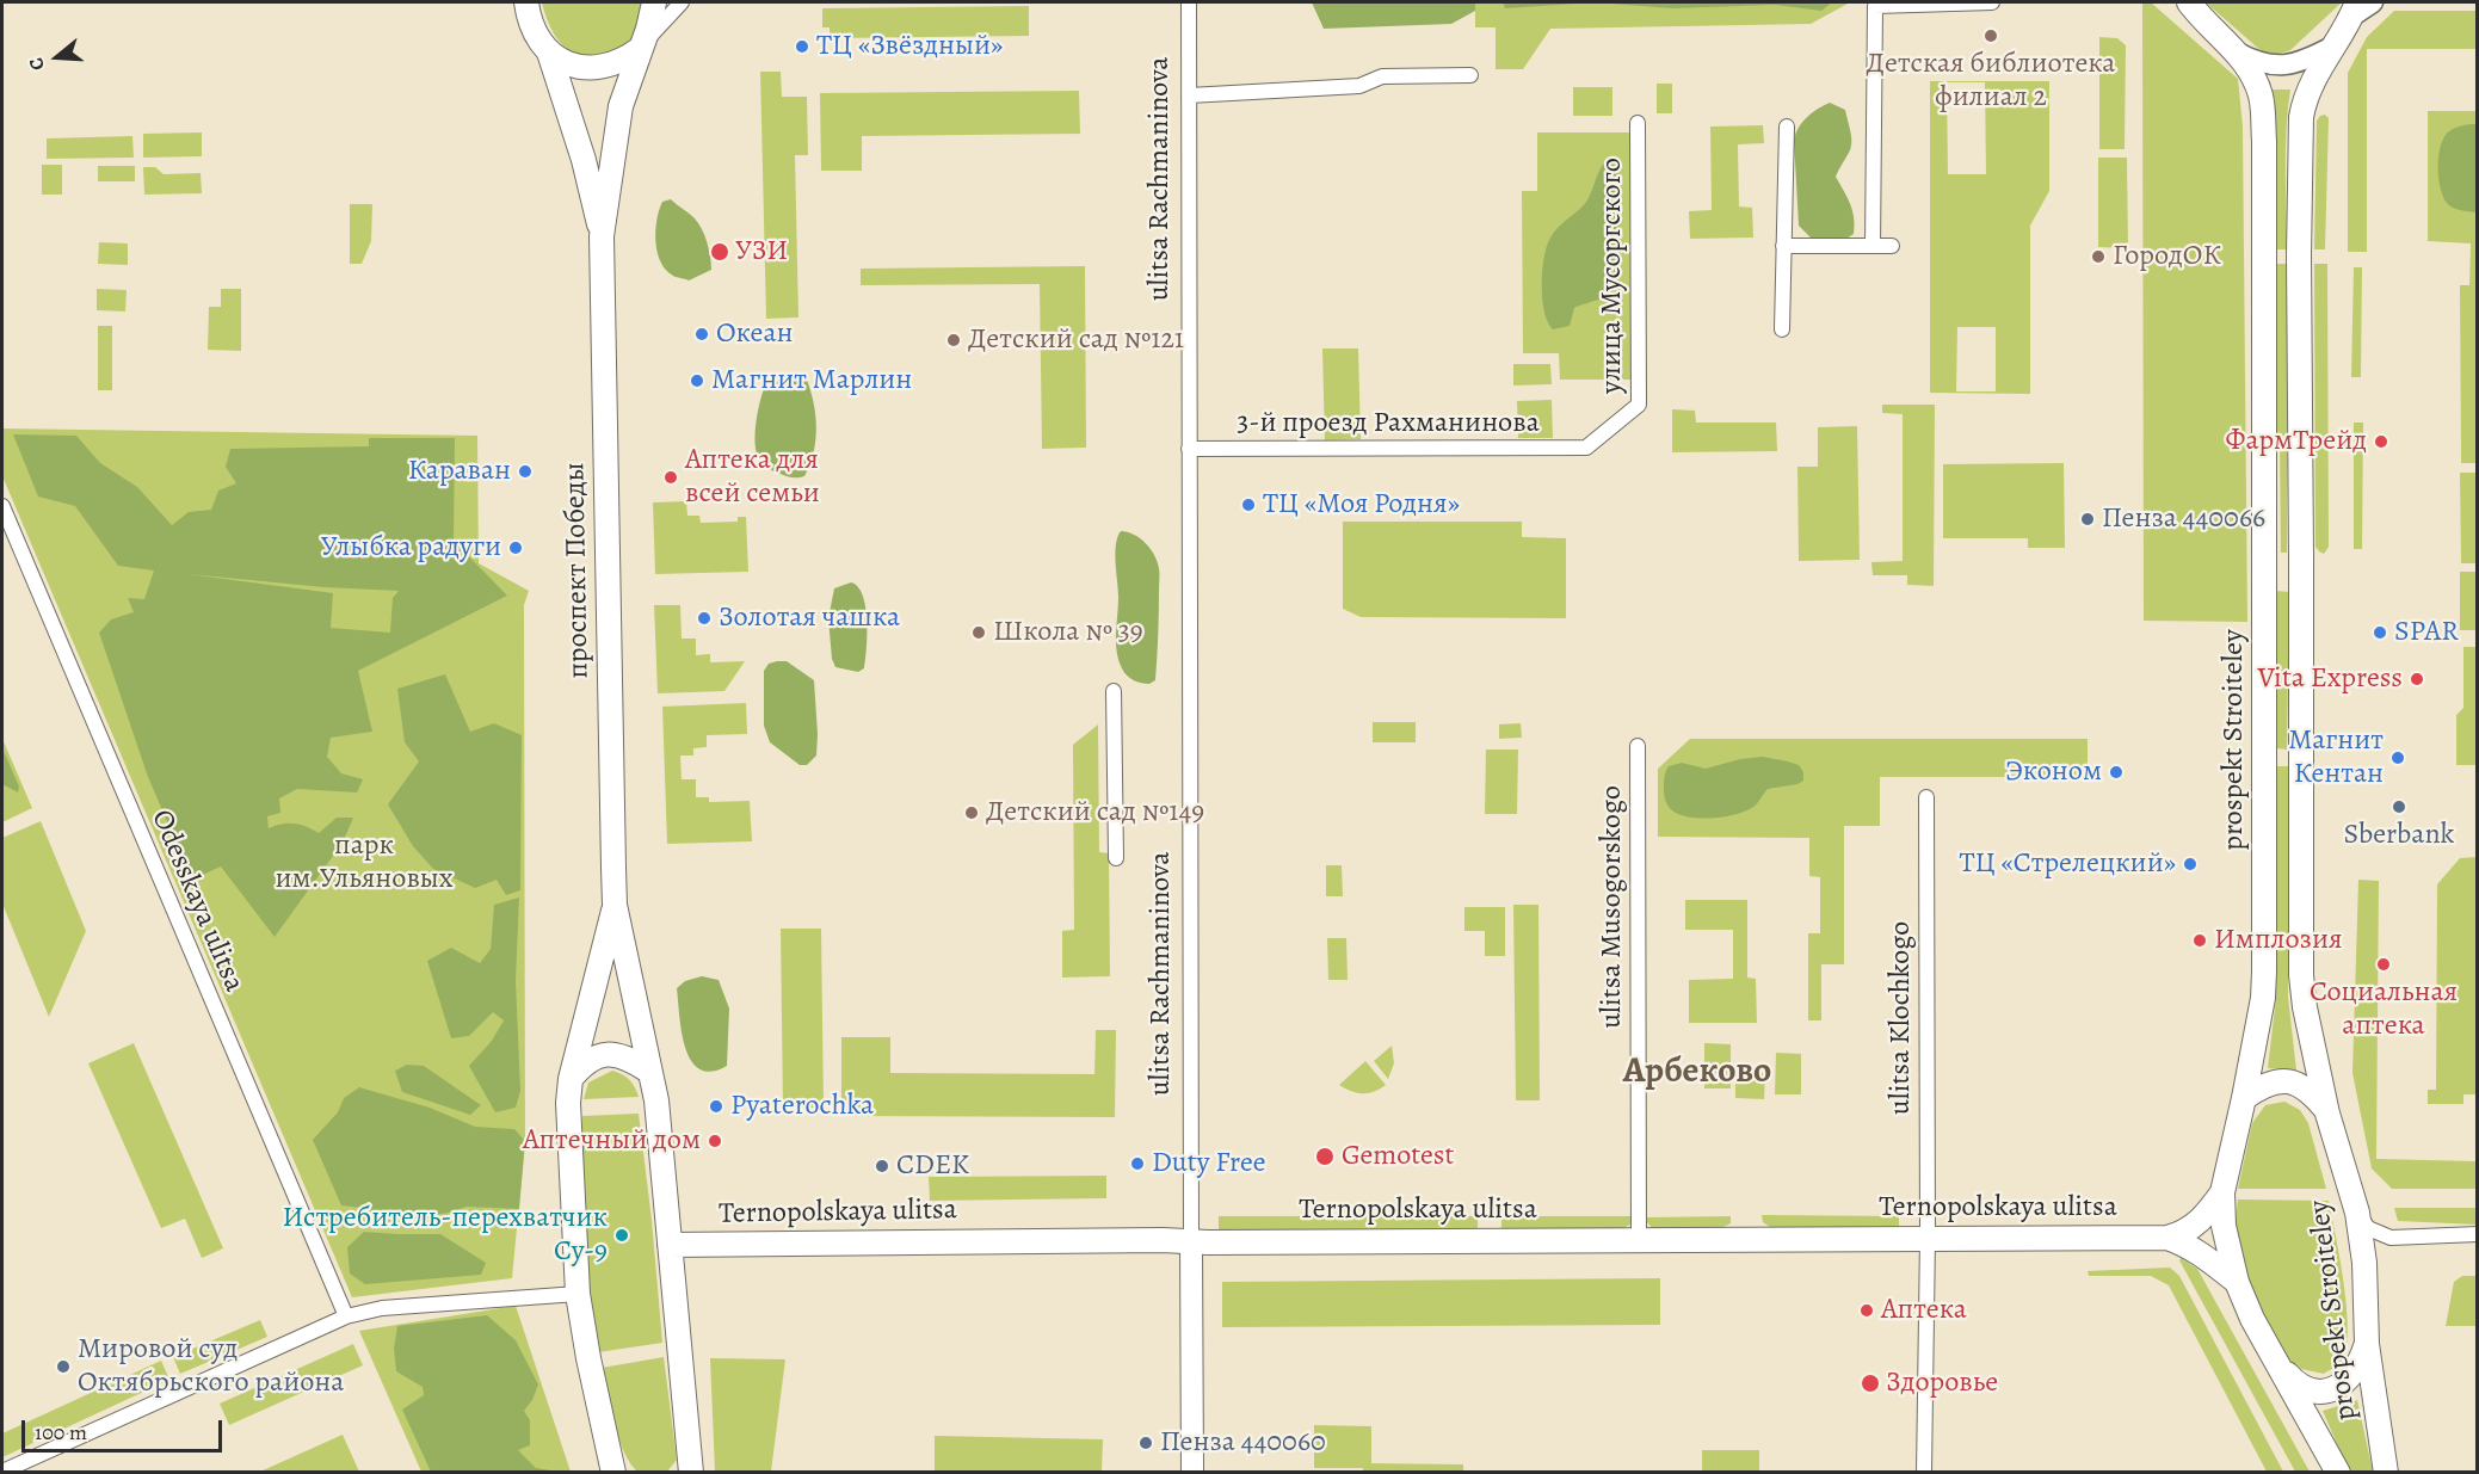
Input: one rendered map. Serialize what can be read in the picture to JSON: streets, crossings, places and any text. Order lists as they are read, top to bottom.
{
  "streets": {
    "main road": [
      "ulitsa Rachmaninova",
      "проспект Победы",
      "prospekt Stroiteley",
      "Ternopolskaya ulitsa"
    ],
    "street": [
      "улица Мусоргского",
      "3-й проезд Рахманинова",
      "Odesskaya ulitsa",
      "ulitsa Musogorskogo",
      "ulitsa Klochkogo"
    ]
  },
  "crossings": [
    ["ulitsa Rachmaninova", "3-й проезд Рахманинова"],
    ["ulitsa Rachmaninova", "Ternopolskaya ulitsa"],
    ["улица Мусоргского", "3-й проезд Рахманинова"],
    ["проспект Победы", "Ternopolskaya ulitsa"],
    ["prospekt Stroiteley", "Ternopolskaya ulitsa"],
    ["ulitsa Musogorskogo", "Ternopolskaya ulitsa"],
    ["ulitsa Klochkogo", "Ternopolskaya ulitsa"]
  ],
  "districts": ["Арбеково"],
  "parks": ["парк им.Ульяновых"],
  "places": [
    "Детская библиотека филиал 2",
    "ТЦ «Звёздный»",
    "УЗИ",
    "ГородОК",
    "Океан",
    "Детский сад №121",
    "Магнит Марлин",
    "ФармТрейд",
    "Караван",
    "Аптека для всей семьи",
    "ТЦ «Моя Родня»",
    "Пенза 440066",
    "Улыбка радуги",
    "Золотая чашка",
    "Школа № 39",
    "SPAR",
    "Vita Express",
    "Магнит Кентан",
    "Эконом",
    "Sberbank",
    "Детский сад №149",
    "ТЦ «Стрелецкий»",
    "Имплозия",
    "Социальная аптека",
    "Pyaterochka",
    "Аптечный дом",
    "Gemotest",
    "Duty Free",
    "CDEK",
    "Истребитель-перехватчик Су-9",
    "Аптека",
    "Мировой суд Октябрьского района",
    "Здоровье",
    "Пенза 440060"
  ],
  "scale_bar": "100 m",
  "north": "left"
}
